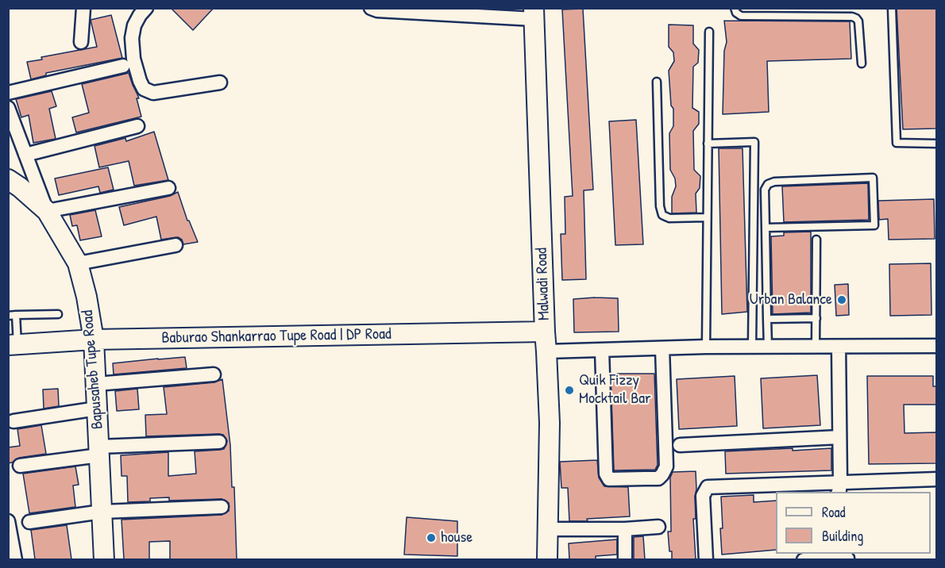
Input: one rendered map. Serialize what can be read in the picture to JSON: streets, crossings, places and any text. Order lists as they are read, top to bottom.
{
  "streets": {
    "street": ["Malwadi Road", "Baburao Shankarrao Tupe Road | DP Road", "Bapusaheb Tupe Road"]
  },
  "crossings": [
    ["Malwadi Road", "Baburao Shankarrao Tupe Road | DP Road"],
    ["Baburao Shankarrao Tupe Road | DP Road", "Bapusaheb Tupe Road"]
  ],
  "places": ["Urban Balance", "Quik Fizzy Mocktail Bar", "house"],
  "legend": ["Road", "Building"]
}
